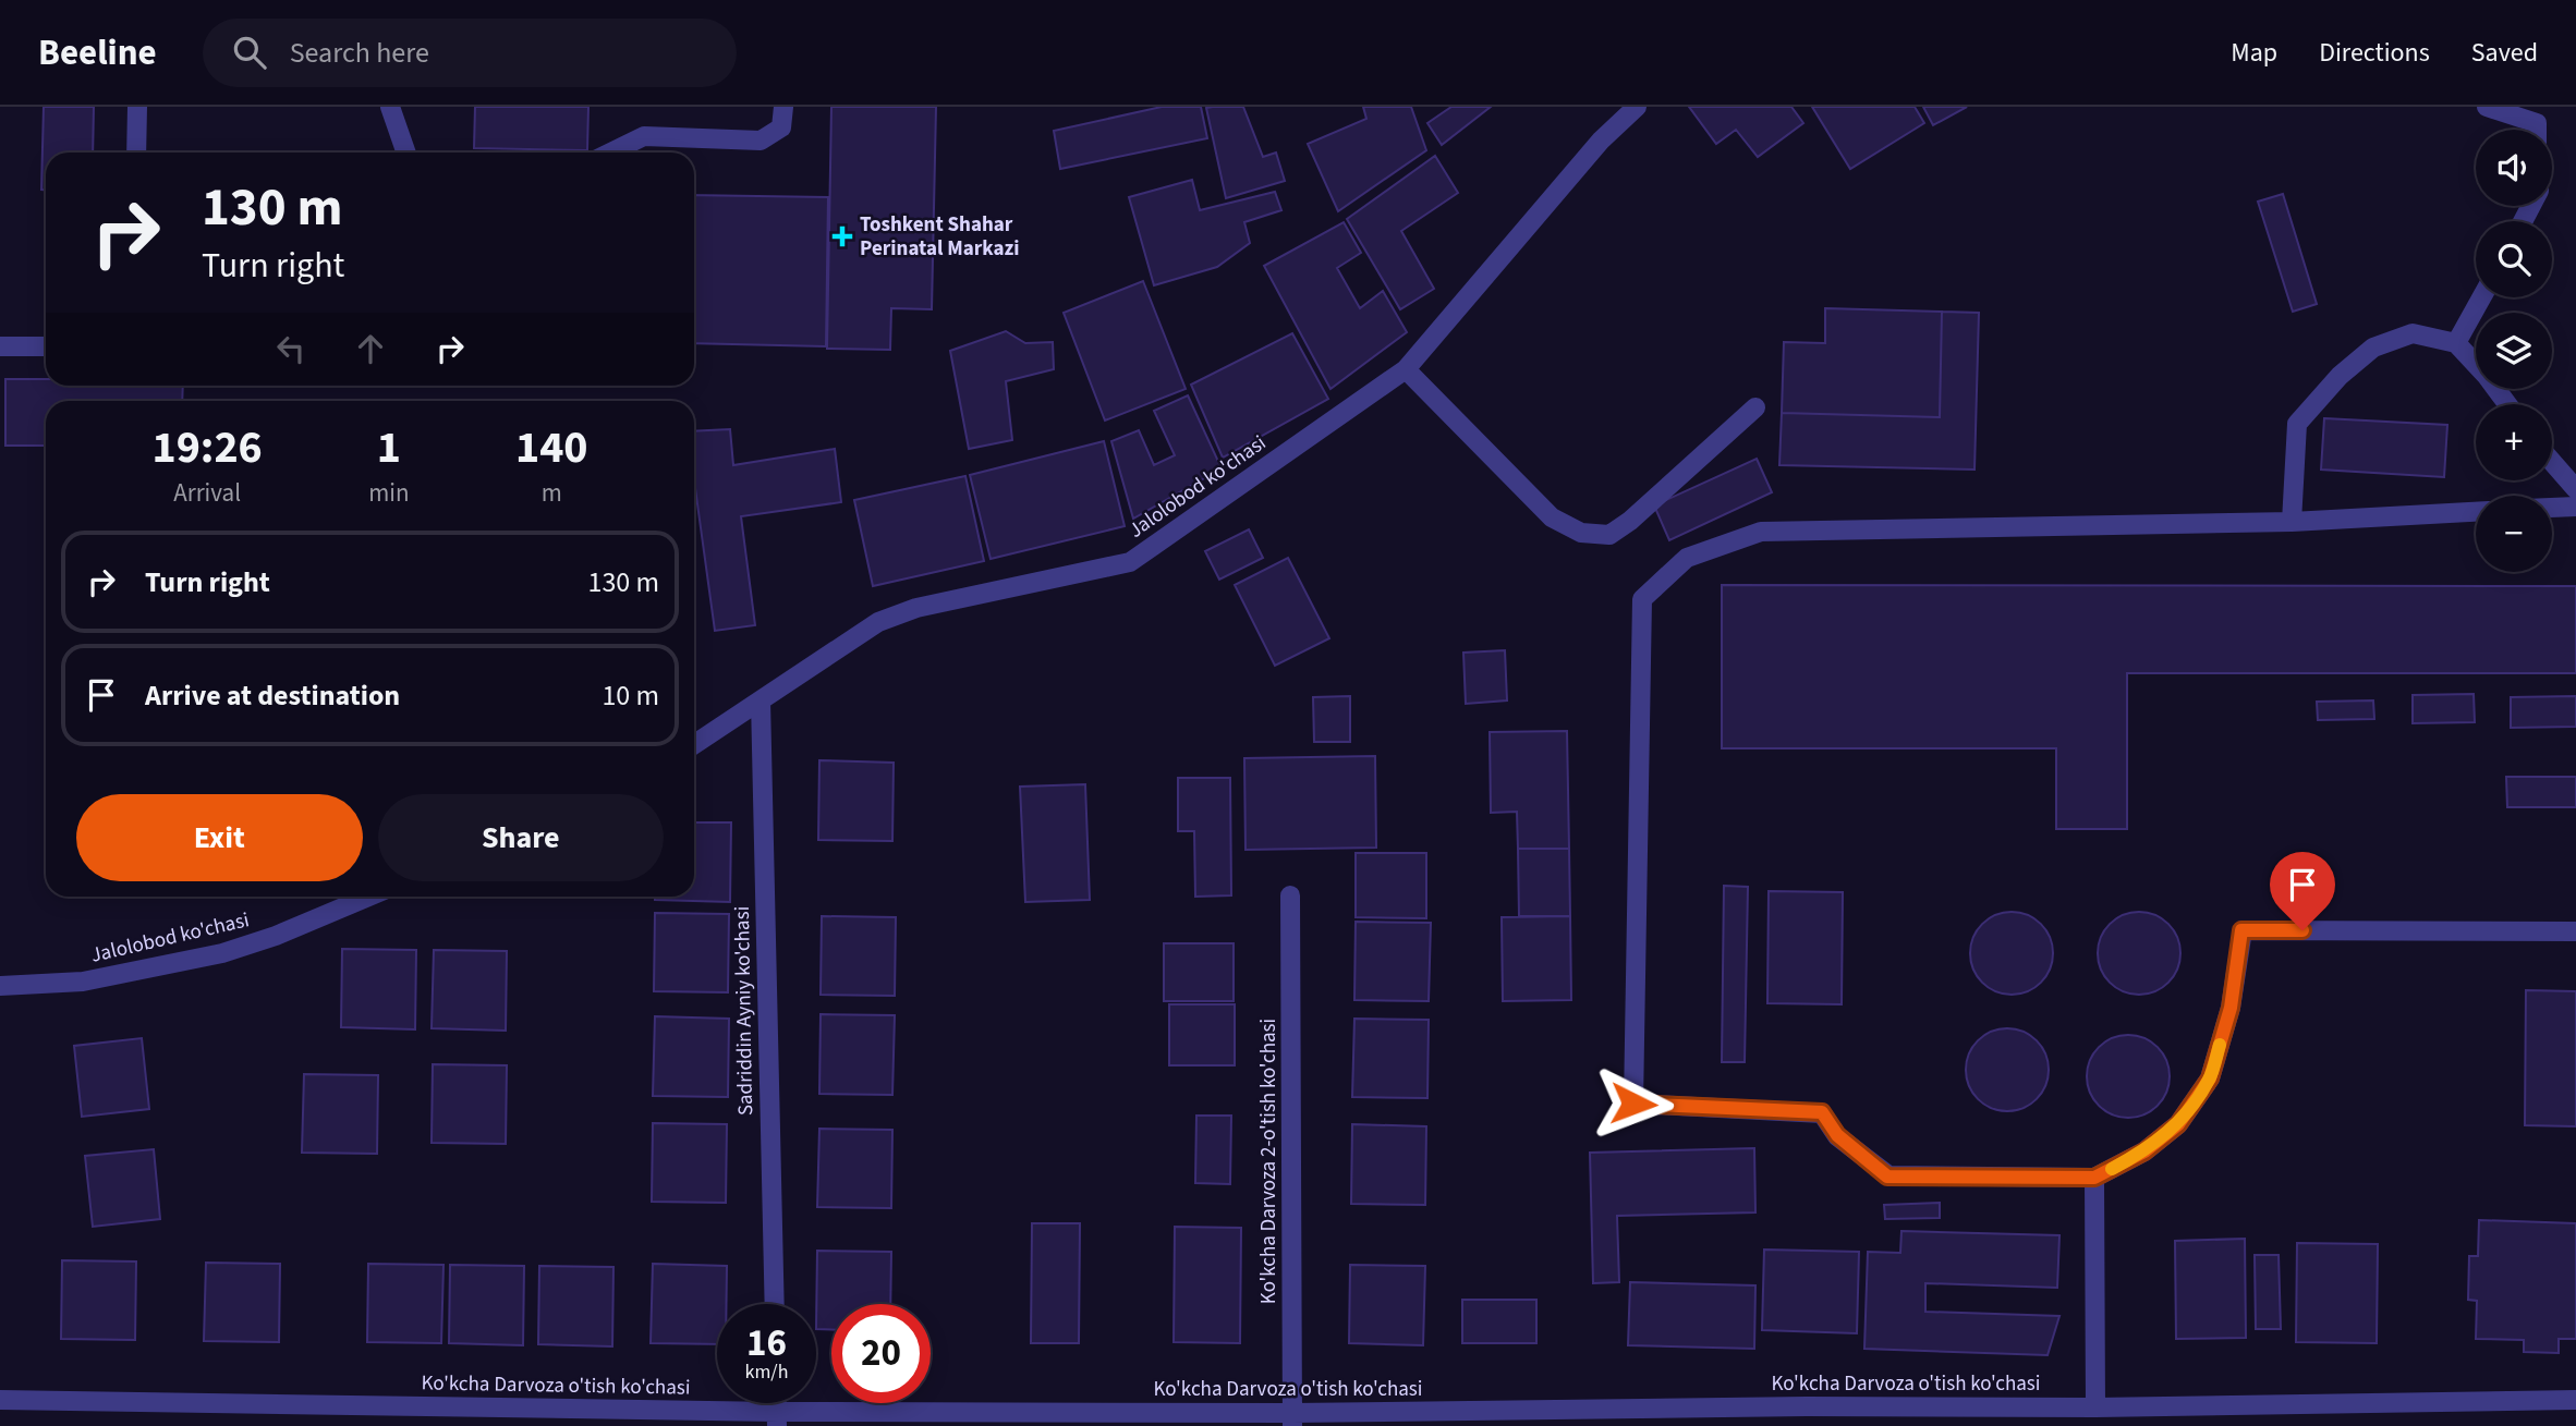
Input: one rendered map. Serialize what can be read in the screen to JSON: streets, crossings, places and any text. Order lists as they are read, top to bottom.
{
  "streets": {
    "street": [
      "Jalolobod ko'chasi",
      "Sadriddin Ayniy ko'chasi",
      "Ko'kcha Darvoza 2-o'tish ko'chasi",
      "Ko'kcha Darvoza o'tish ko'chasi"
    ]
  },
  "crossings": [
    ["Jalolobod ko'chasi", "Sadriddin Ayniy ko'chasi"],
    ["Ko'kcha Darvoza 2-o'tish ko'chasi", "Ko'kcha Darvoza o'tish ko'chasi"]
  ],
  "places": {
    "health": ["Toshkent Shahar Perinatal Markazi"]
  },
  "page": {
    "header": "Beeline",
    "search": "Search here",
    "nav": ["Map", "Directions", "Saved"],
    "map_buttons": ["+", "−"],
    "turn": ["130 m", "Turn right"],
    "eta": [
      "19:26",
      "Arrival",
      "1",
      "min",
      "140",
      "m"
    ],
    "list": [
      {
        "name": "Turn right",
        "value": "130 m"
      },
      {
        "name": "Arrive at destination",
        "value": "10 m"
      }
    ],
    "buttons": ["Exit", "Share"],
    "speed": "16 km/h",
    "limit": "20"
  }
}
